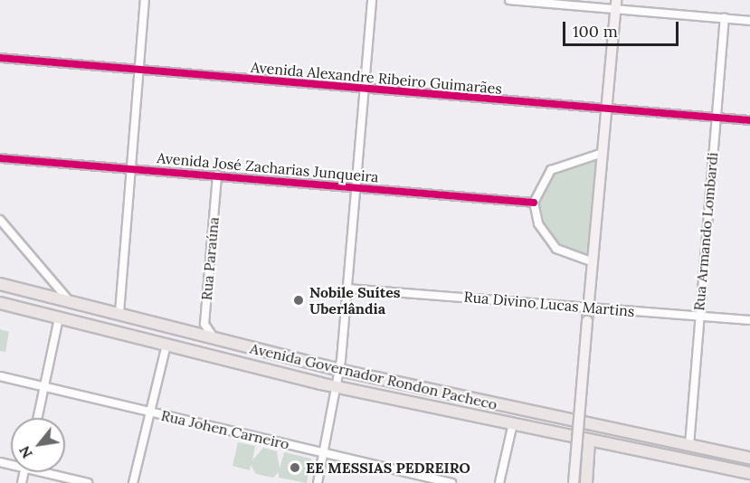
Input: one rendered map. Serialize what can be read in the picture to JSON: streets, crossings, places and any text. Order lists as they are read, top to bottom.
{
  "streets": {
    "main road": ["Avenida Governador Rondon Pacheco"],
    "street": [
      "Avenida Alexandre Ribeiro Guimarães",
      "Avenida José Zacharias Junqueira",
      "Rua Armando Lombardi",
      "Rua Paraúna",
      "Rua Divino Lucas Martins",
      "Rua Johen Carneiro"
    ]
  },
  "crossings": [
    ["Avenida Alexandre Ribeiro Guimarães", "Rua Armando Lombardi"],
    ["Avenida José Zacharias Junqueira", "Rua Paraúna"],
    ["Rua Armando Lombardi", "Rua Divino Lucas Martins"],
    ["Rua Armando Lombardi", "Avenida Governador Rondon Pacheco"],
    ["Rua Paraúna", "Avenida Governador Rondon Pacheco"]
  ],
  "places": ["Nobile Suítes Uberlândia", "EE MESSIAS PEDREIRO"],
  "scale_bar": "100 m",
  "north": "bottom left"
}
